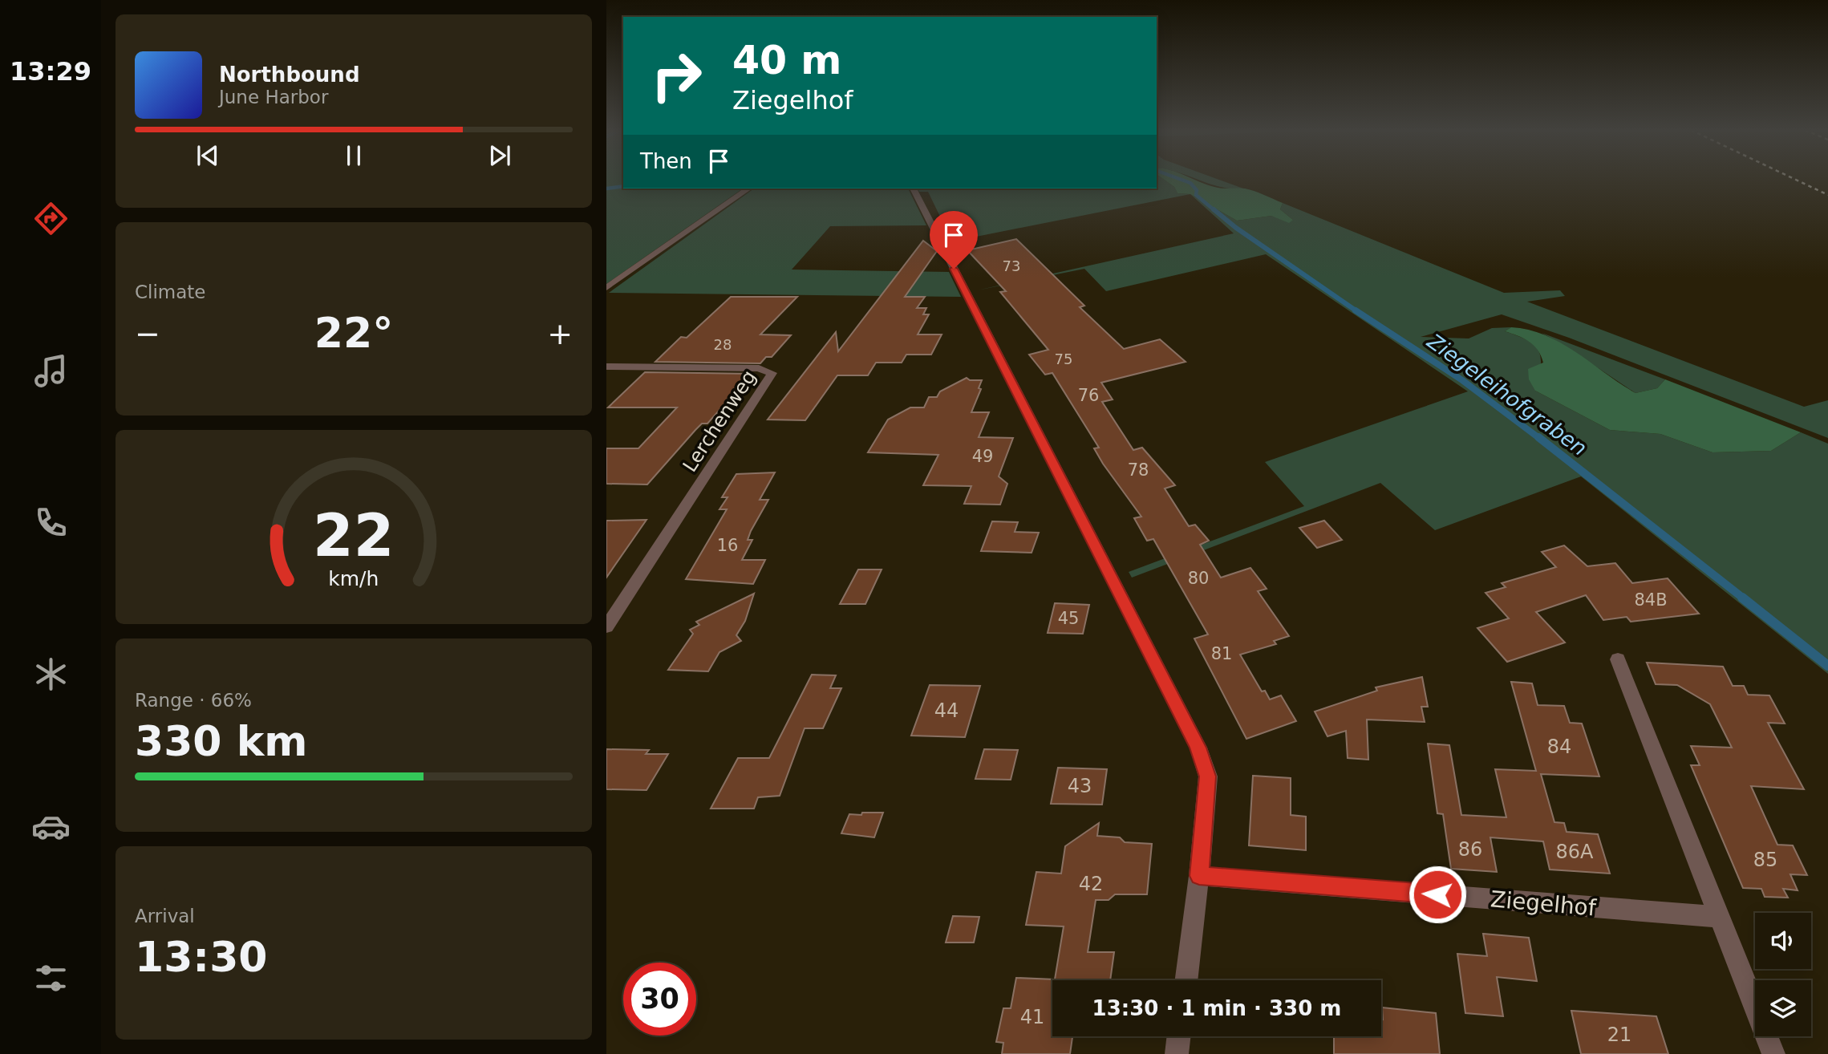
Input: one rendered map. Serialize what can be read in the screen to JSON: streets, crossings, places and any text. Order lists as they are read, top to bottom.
{
  "streets": {
    "street": ["Lerchenweg", "Ziegelhof"]
  },
  "water": ["Ziegeleihofgraben"],
  "house_numbers": [
    "73",
    "28",
    "75",
    "76",
    "49",
    "78",
    "16",
    "80",
    "84B",
    "45",
    "81",
    "44",
    "84",
    "43",
    "86",
    "86A",
    "85",
    "42",
    "41",
    "21"
  ],
  "page": {
    "tabs": "13:29",
    "turn": ["40 m", "Ziegelhof"],
    "song": ["Northbound", "June Harbor"],
    "then": "Then",
    "tile": [
      "Climate",
      ["Range · 66%", "330 km"],
      ["Arrival", "13:30"]
    ],
    "heat": ["−", "22°", "+"],
    "limit": "30",
    "trip": "13:30 · 1 min · 330 m",
    "gauge": ["22", "km/h"]
  }
}
